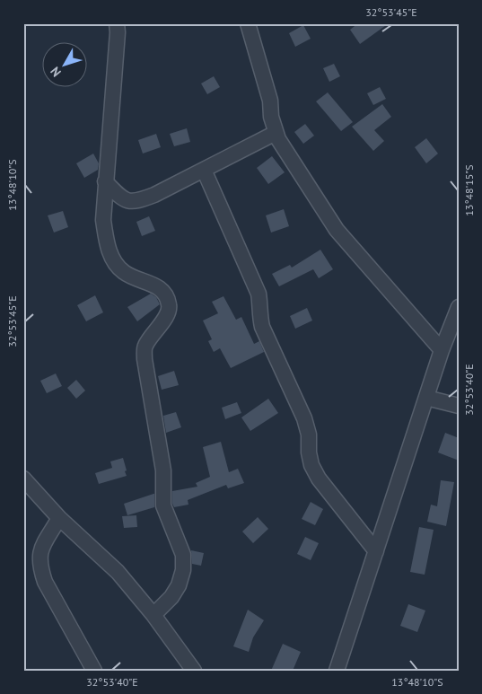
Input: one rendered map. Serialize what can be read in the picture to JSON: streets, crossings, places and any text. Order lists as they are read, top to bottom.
{
  "north": "bottom left",
  "coordinates": [
    "32°53'45\"E",
    "13°48'10\"S",
    "13°48'15\"S",
    "32°53'40\"E"
  ]
}
